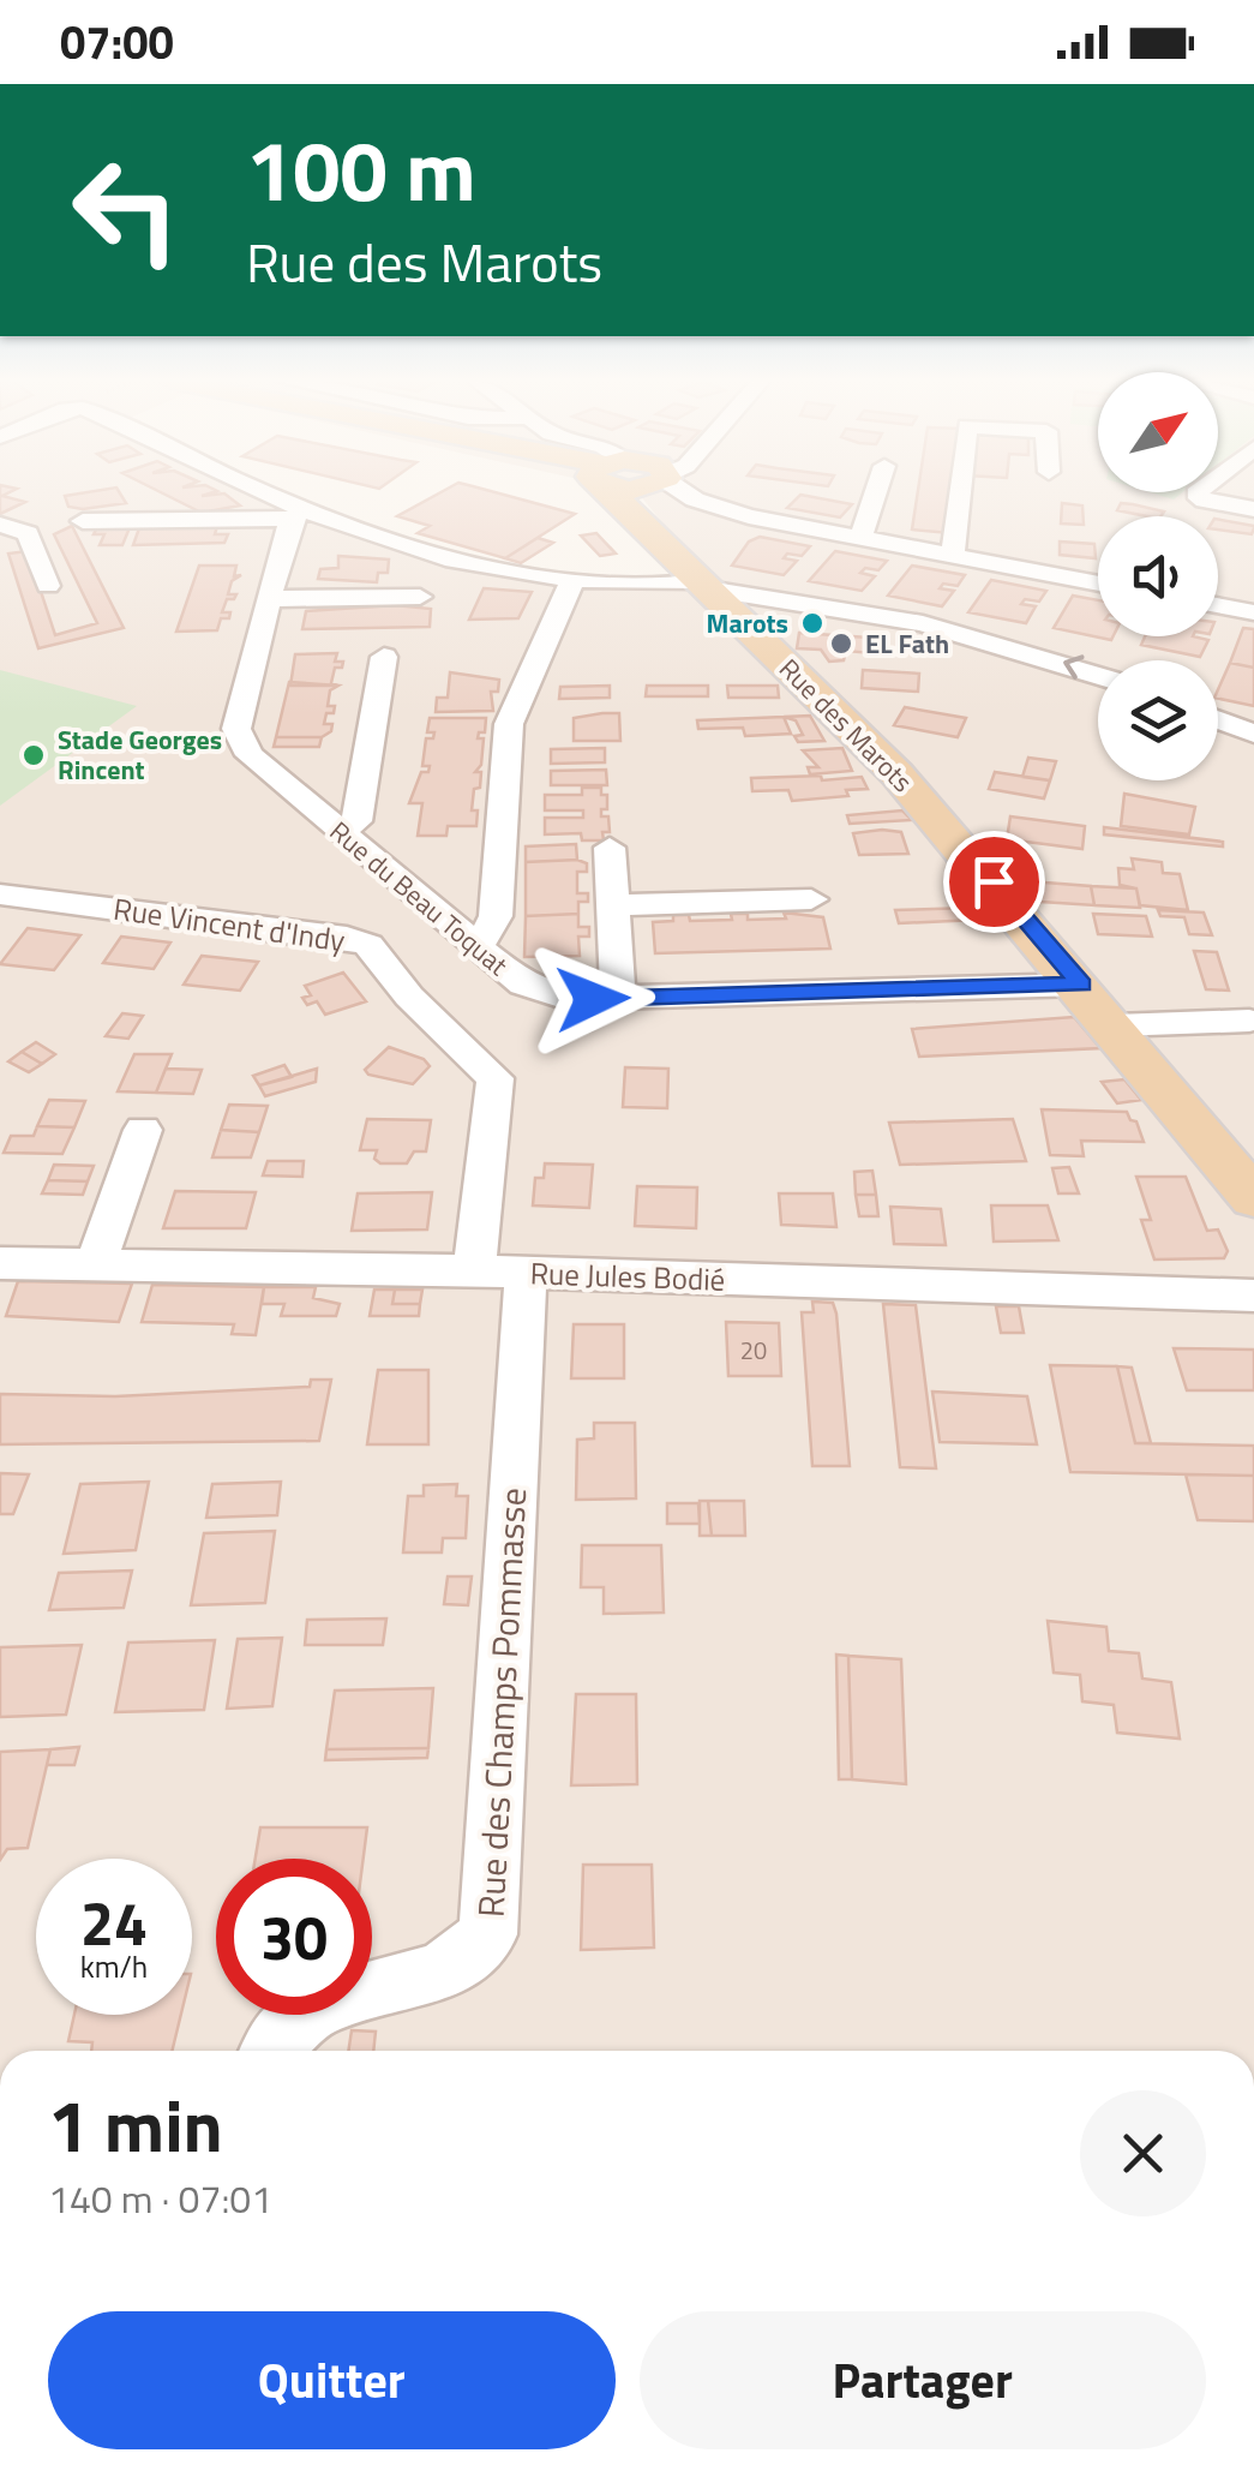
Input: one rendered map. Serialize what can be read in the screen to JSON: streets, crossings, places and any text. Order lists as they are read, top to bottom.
{
  "streets": {
    "main road": ["Rue des Marots"],
    "street": [
      "Rue du Beau Toquat",
      "Rue Vincent d'Indy",
      "Rue Jules Bodié",
      "Rue des Champs Pommasse"
    ]
  },
  "crossings": [
    ["Rue des Marots", "Rue du Beau Toquat"],
    ["Rue Vincent d'Indy", "Rue Jules Bodié"],
    ["Rue Vincent d'Indy", "Rue des Champs Pommasse"],
    ["Rue Jules Bodié", "Rue des Champs Pommasse"]
  ],
  "places": ["Marots", "EL Fath", "Stade Georges Rincent"],
  "house_numbers": ["20"],
  "north": "top right",
  "page": {
    "status": "07:00",
    "turn": ["100 m", "Rue des Marots"],
    "speed": "24 km/h",
    "limit": "30",
    "heading": ["1 min", "140 m · 07:01"],
    "buttons": ["Quitter", "Partager"]
  }
}
